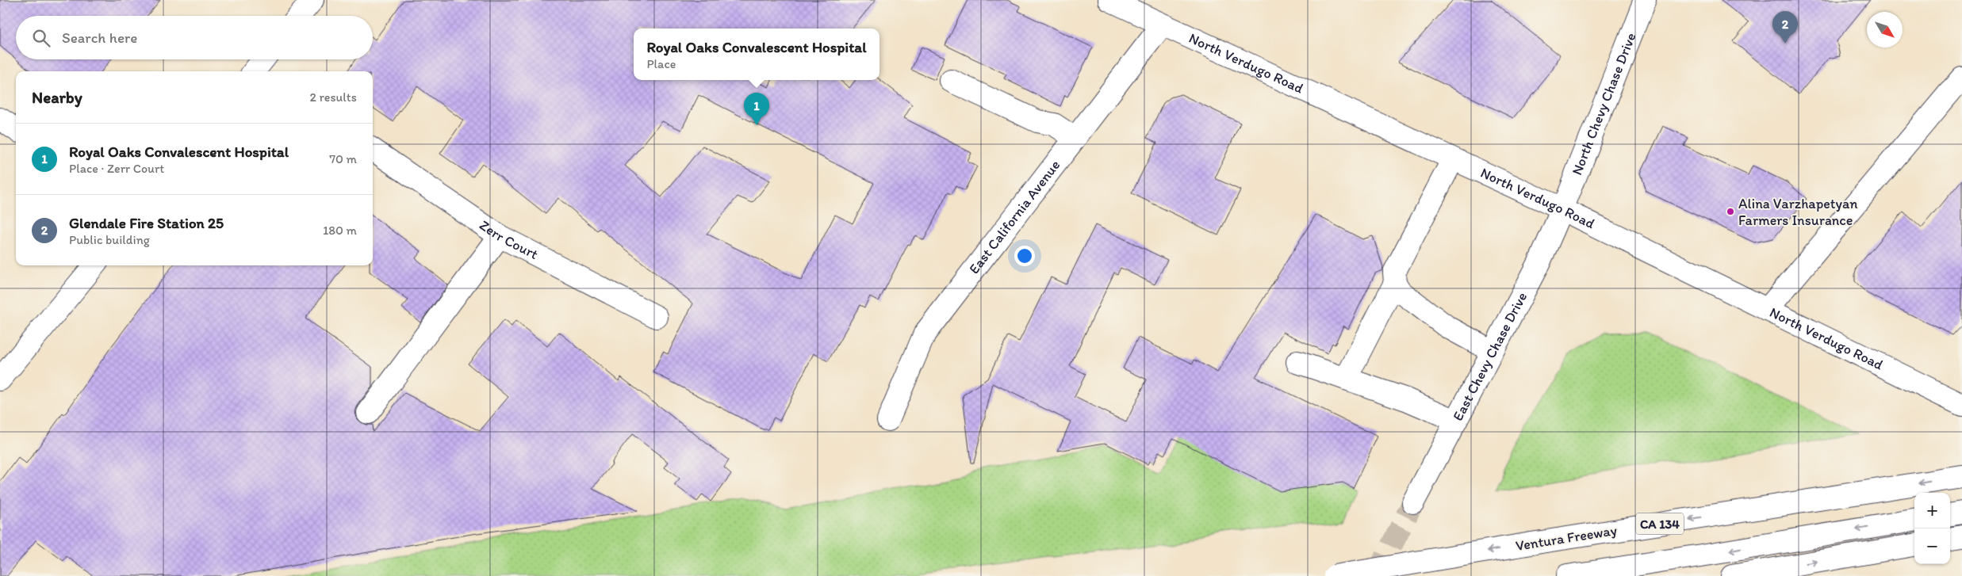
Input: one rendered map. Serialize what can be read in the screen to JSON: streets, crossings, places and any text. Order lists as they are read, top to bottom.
{
  "streets": {
    "main road": [
      "North Verdugo Road",
      "North Chevy Chase Drive",
      "East California Avenue",
      "Zerr Court",
      "East Chevy Chase Drive",
      "CA 134",
      "Ventura Freeway"
    ]
  },
  "crossings": [
    ["North Verdugo Road", "North Chevy Chase Drive"],
    ["North Verdugo Road", "East California Avenue"],
    ["North Verdugo Road", "East Chevy Chase Drive"],
    ["North Chevy Chase Drive", "East Chevy Chase Drive"]
  ],
  "places": ["Alina Varzhapetyan Farmers Insurance"],
  "north": "bottom right",
  "page": {
    "pins": ["2", "1"],
    "search": "Search here",
    "popup": ["Royal Oaks Convalescent Hospital", "Place"],
    "heading": ["Nearby", "2 results"],
    "list": [
      {
        "mark": "1",
        "name": "Royal Oaks Convalescent Hospital",
        "note": "Place · Zerr Court",
        "value": "70 m"
      },
      {
        "mark": "2",
        "name": "Glendale Fire Station 25",
        "note": "Public building",
        "value": "180 m"
      }
    ],
    "map_buttons": ["+", "−"]
  }
}
